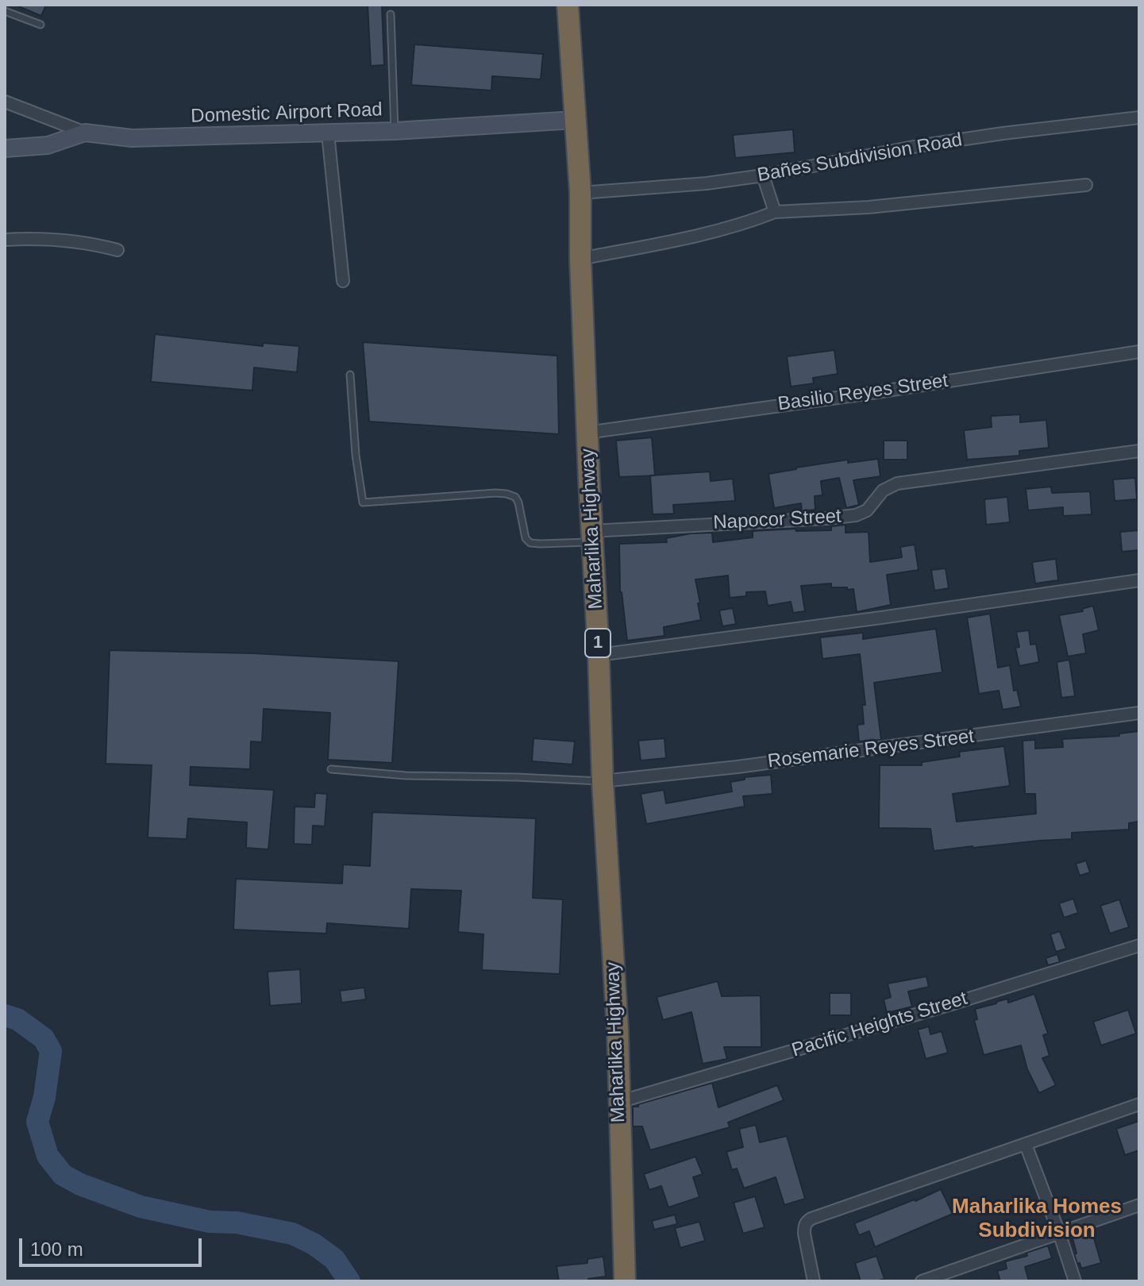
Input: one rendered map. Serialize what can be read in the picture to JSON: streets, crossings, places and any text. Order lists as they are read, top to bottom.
{
  "streets": {
    "highway": ["Maharlika Highway", "1"],
    "street": [
      "Domestic Airport Road",
      "Bañes Subdivision Road",
      "Basilio Reyes Street",
      "Napocor Street",
      "Rosemarie Reyes Street",
      "Pacific Heights Street"
    ]
  },
  "crossings": [
    ["Domestic Airport Road", "Maharlika Highway"],
    ["Bañes Subdivision Road", "Maharlika Highway"],
    ["Basilio Reyes Street", "Maharlika Highway"],
    ["Napocor Street", "Maharlika Highway"],
    ["Maharlika Highway", "Rosemarie Reyes Street"],
    ["Maharlika Highway", "Pacific Heights Street"]
  ],
  "districts": ["Maharlika Homes Subdivision"],
  "scale_bar": "100 m"
}
